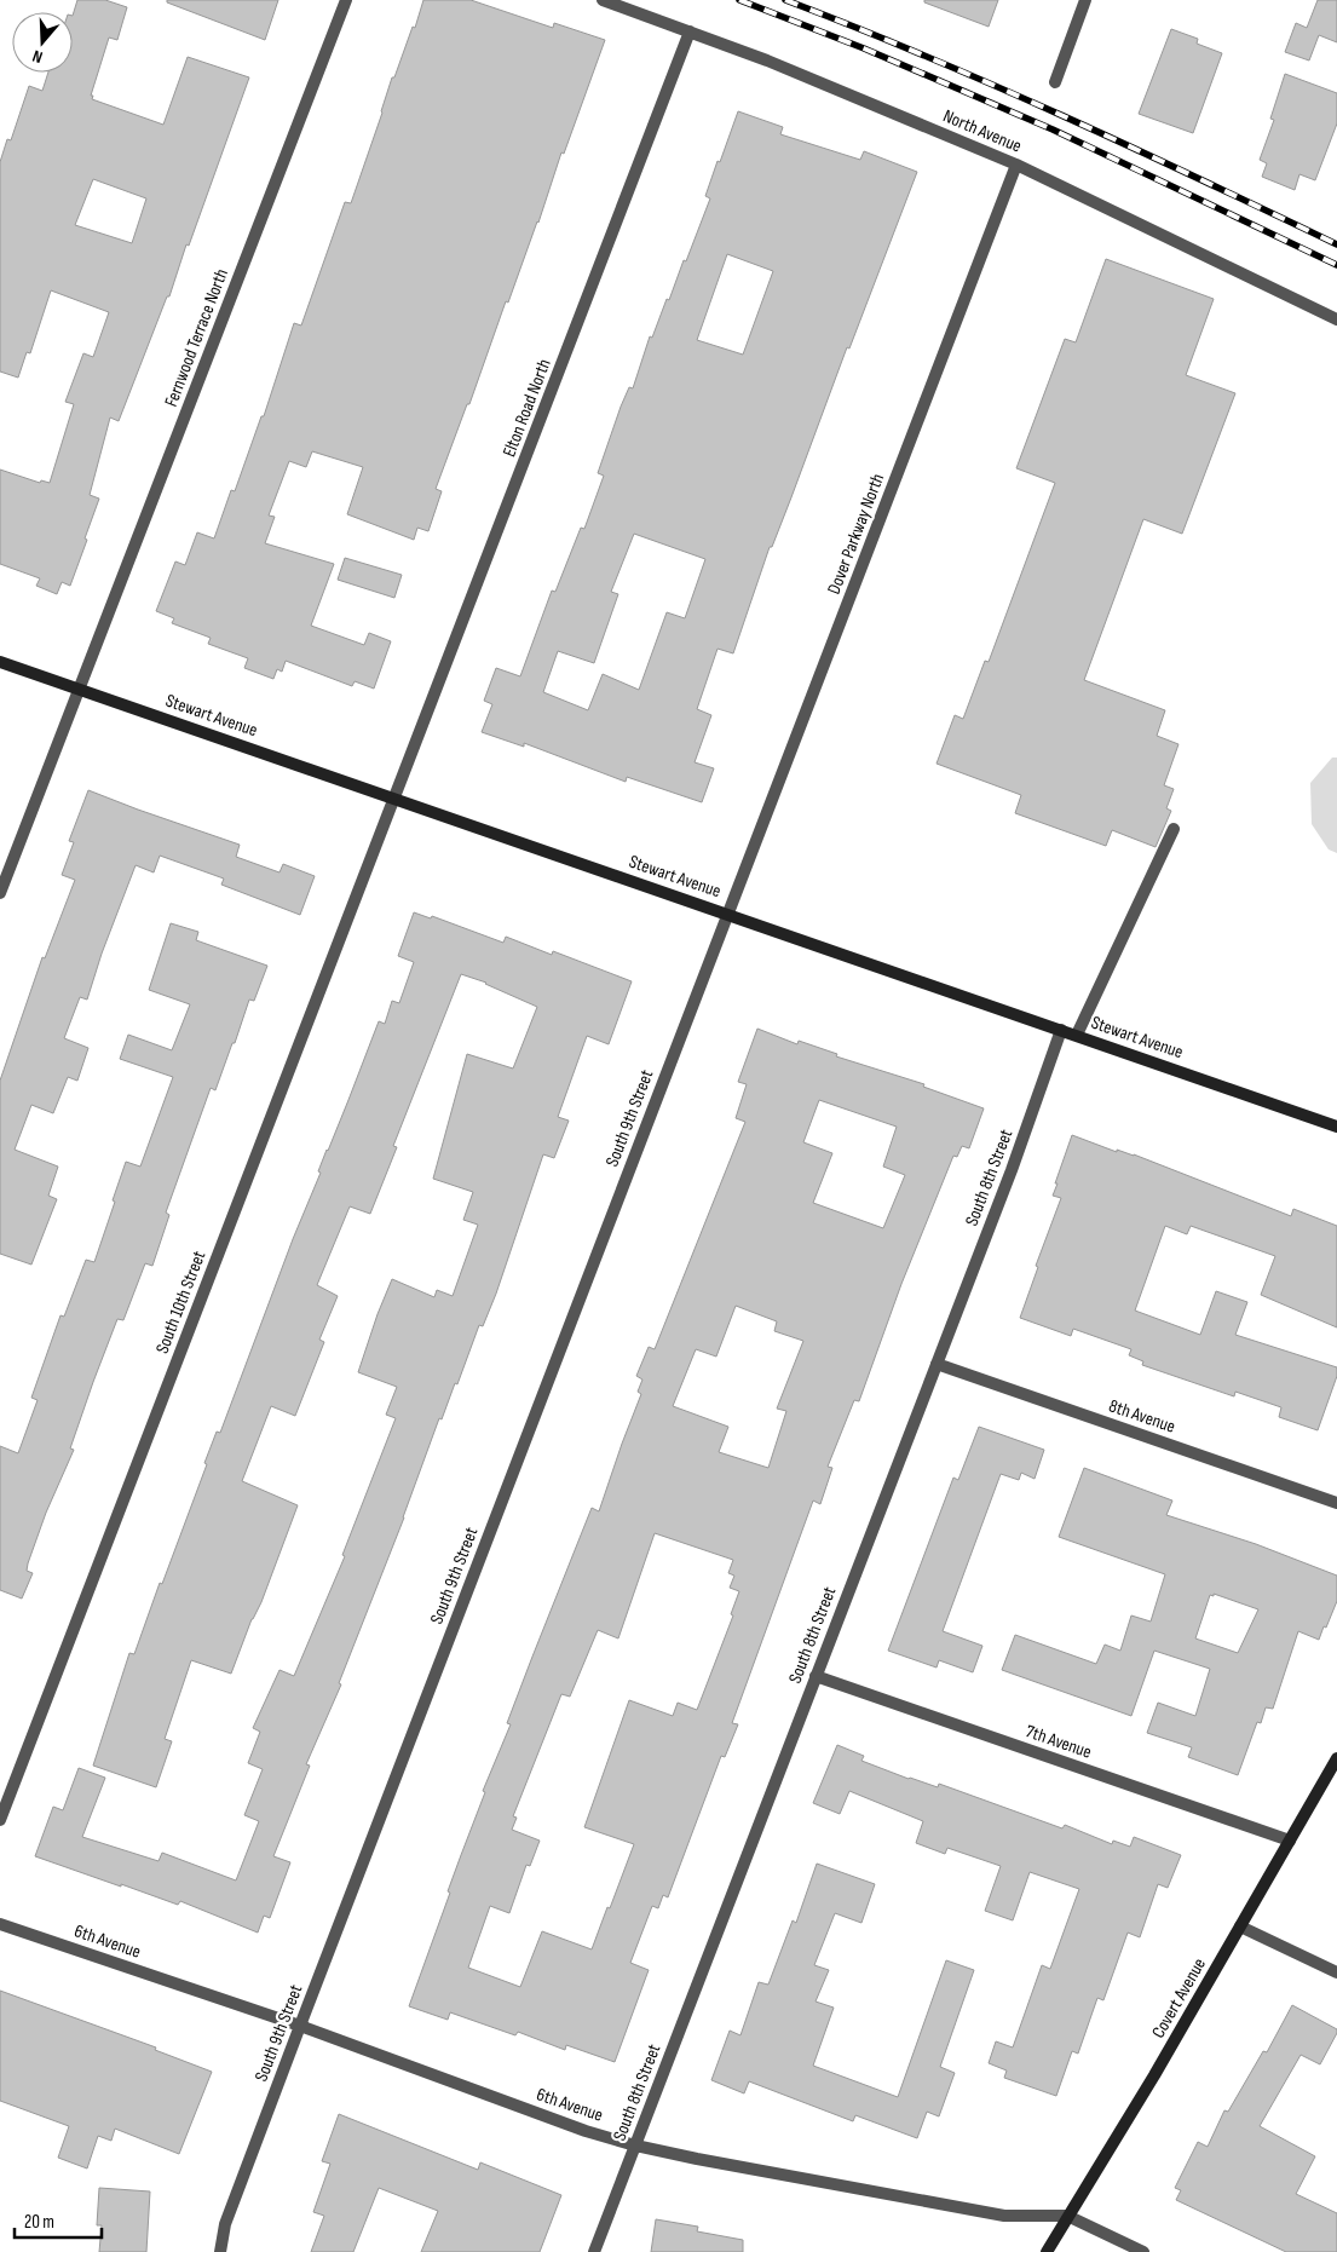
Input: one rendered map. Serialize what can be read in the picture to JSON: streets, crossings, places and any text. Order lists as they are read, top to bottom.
{
  "streets": {
    "main road": ["Stewart Avenue", "Covert Avenue"],
    "street": [
      "North Avenue",
      "Fernwood Terrace North",
      "Elton Road North",
      "Dover Parkway North",
      "South 9th Street",
      "South 8th Street",
      "South 10th Street",
      "8th Avenue",
      "7th Avenue",
      "6th Avenue"
    ]
  },
  "crossings": [
    ["North Avenue", "Elton Road North"],
    ["North Avenue", "Dover Parkway North"],
    ["Fernwood Terrace North", "Stewart Avenue"],
    ["Elton Road North", "Stewart Avenue"],
    ["Elton Road North", "South 10th Street"],
    ["Dover Parkway North", "Stewart Avenue"],
    ["Dover Parkway North", "South 9th Street"],
    ["Stewart Avenue", "South 9th Street"],
    ["Stewart Avenue", "South 8th Street"],
    ["Stewart Avenue", "South 10th Street"],
    ["South 9th Street", "6th Avenue"],
    ["South 8th Street", "8th Avenue"],
    ["South 8th Street", "7th Avenue"],
    ["South 8th Street", "6th Avenue"],
    ["7th Avenue", "Covert Avenue"],
    ["6th Avenue", "Covert Avenue"]
  ],
  "scale_bar": "20 m",
  "north": "bottom"
}
